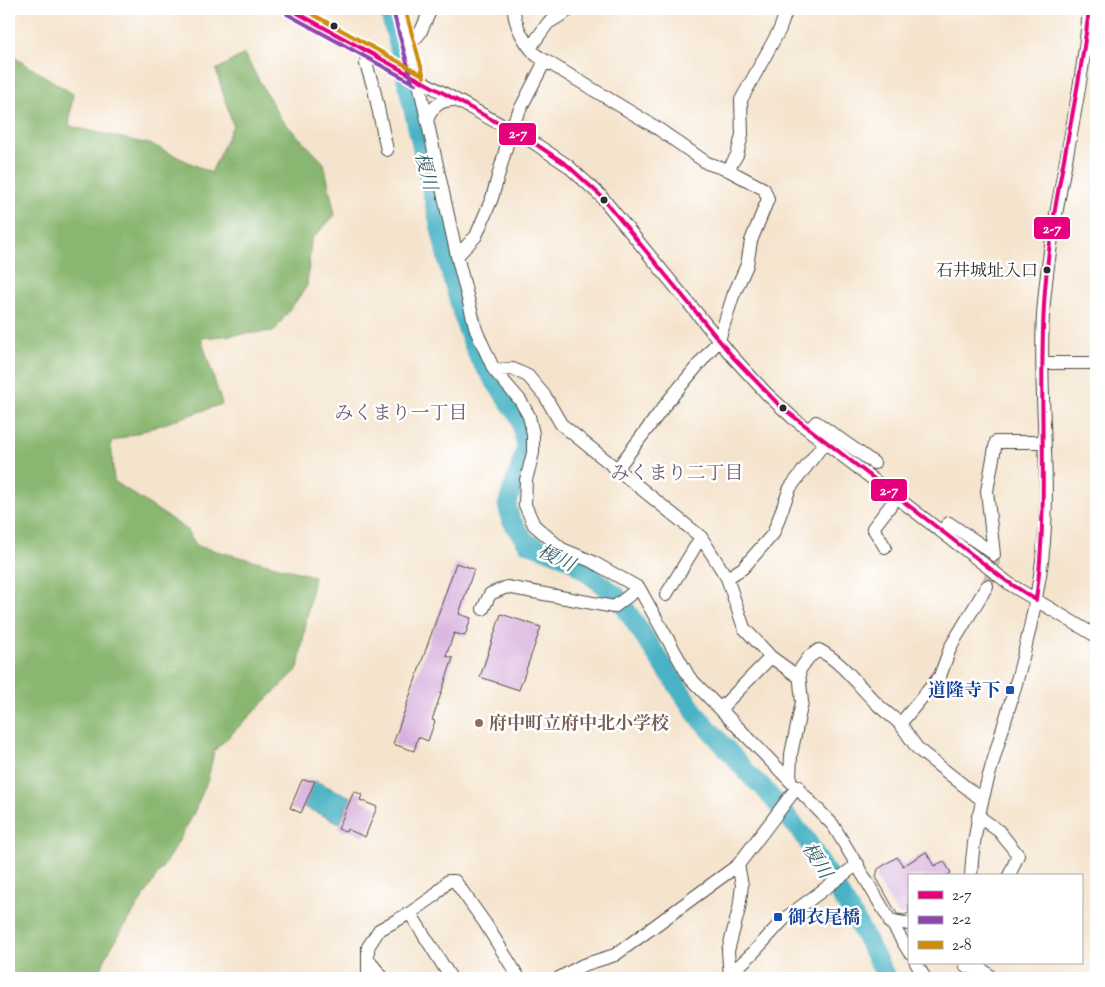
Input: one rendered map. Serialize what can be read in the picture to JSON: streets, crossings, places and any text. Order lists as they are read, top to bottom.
{
  "districts": ["みくまり一丁目", "みくまり二丁目"],
  "water": ["榎川"],
  "places": {
    "other": ["石井城址入口", "府中町立府中北小学校"],
    "transit": ["道隆寺下", "御衣尾橋"]
  },
  "lines": ["transit line 2-7", "transit line 2-8", "transit line 2-2"],
  "legend": ["2-7", "2-2", "2-8"]
}
